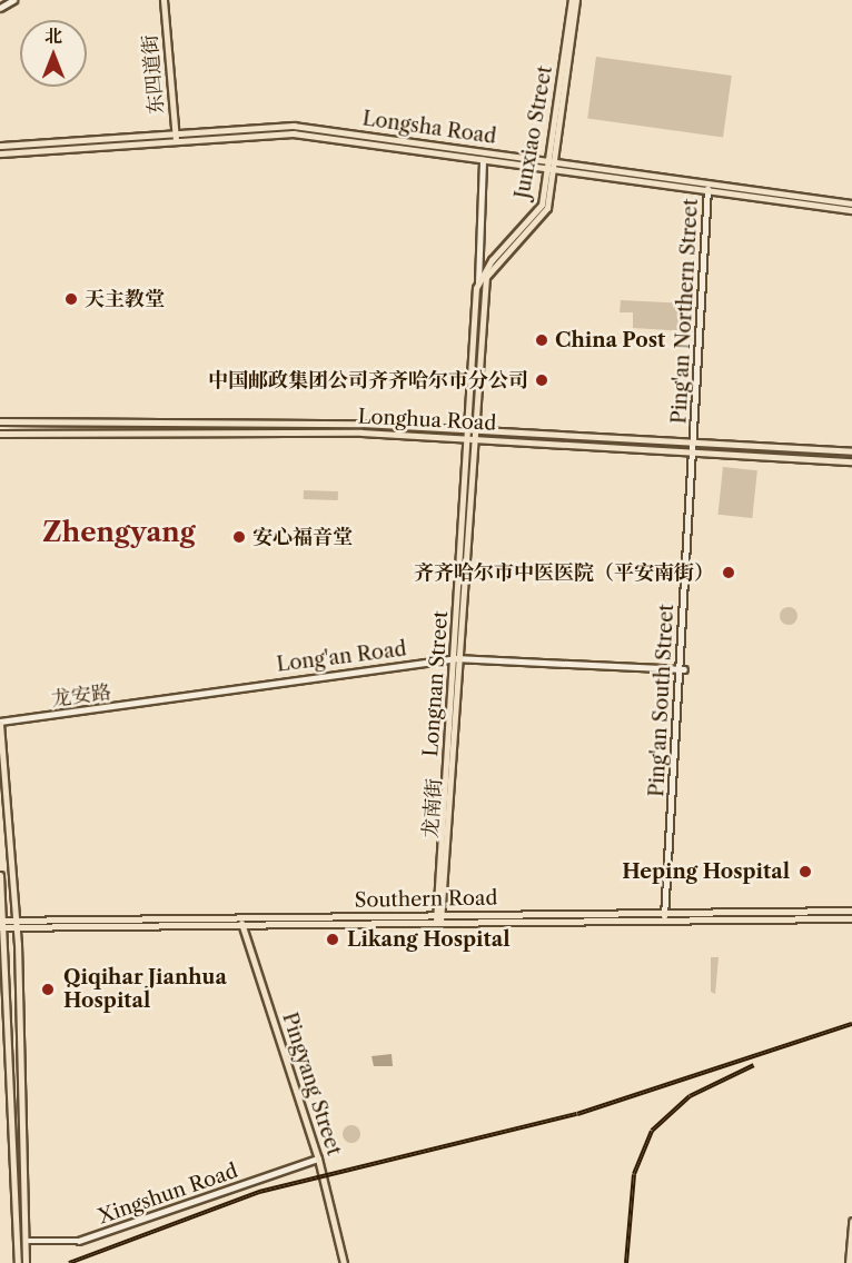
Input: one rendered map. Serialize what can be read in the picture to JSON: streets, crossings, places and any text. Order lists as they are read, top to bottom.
{
  "streets": {
    "main road": [
      "东四道街",
      "Longsha Road",
      "Junxiao Street",
      "Longhua Road",
      "Longnan Street",
      "龙南街",
      "Southern Road",
      "Pingyang Street"
    ],
    "street": [
      "Ping'an Northern Street",
      "Long'an Road",
      "Ping'an South Street",
      "Xingshun Road"
    ]
  },
  "crossings": [
    ["东四道街", "Longsha Road"],
    ["Longsha Road", "Junxiao Street"],
    ["Longsha Road", "Ping'an Northern Street"],
    ["Junxiao Street", "Longnan Street"],
    ["Ping'an Northern Street", "Longhua Road"],
    ["Ping'an Northern Street", "Ping'an South Street"],
    ["Longhua Road", "Longnan Street"],
    ["Longhua Road", "Ping'an South Street"],
    ["Long'an Road", "Longnan Street"],
    ["Long'an Road", "Ping'an South Street"],
    ["Long'an Road", "龙南街"],
    ["Longnan Street", "龙南街"],
    ["Ping'an South Street", "Southern Road"],
    ["龙南街", "Southern Road"],
    ["Southern Road", "Pingyang Street"],
    ["Pingyang Street", "Xingshun Road"]
  ],
  "districts": ["Zhengyang"],
  "places": [
    "天主教堂",
    "China Post",
    "中国邮政集团公司齐齐哈尔市分公司",
    "安心福音堂",
    "齐齐哈尔市中医医院（平安南街）",
    "Heping Hospital",
    "Likang Hospital",
    "Qiqihar Jianhua Hospital"
  ],
  "north": "top"
}
